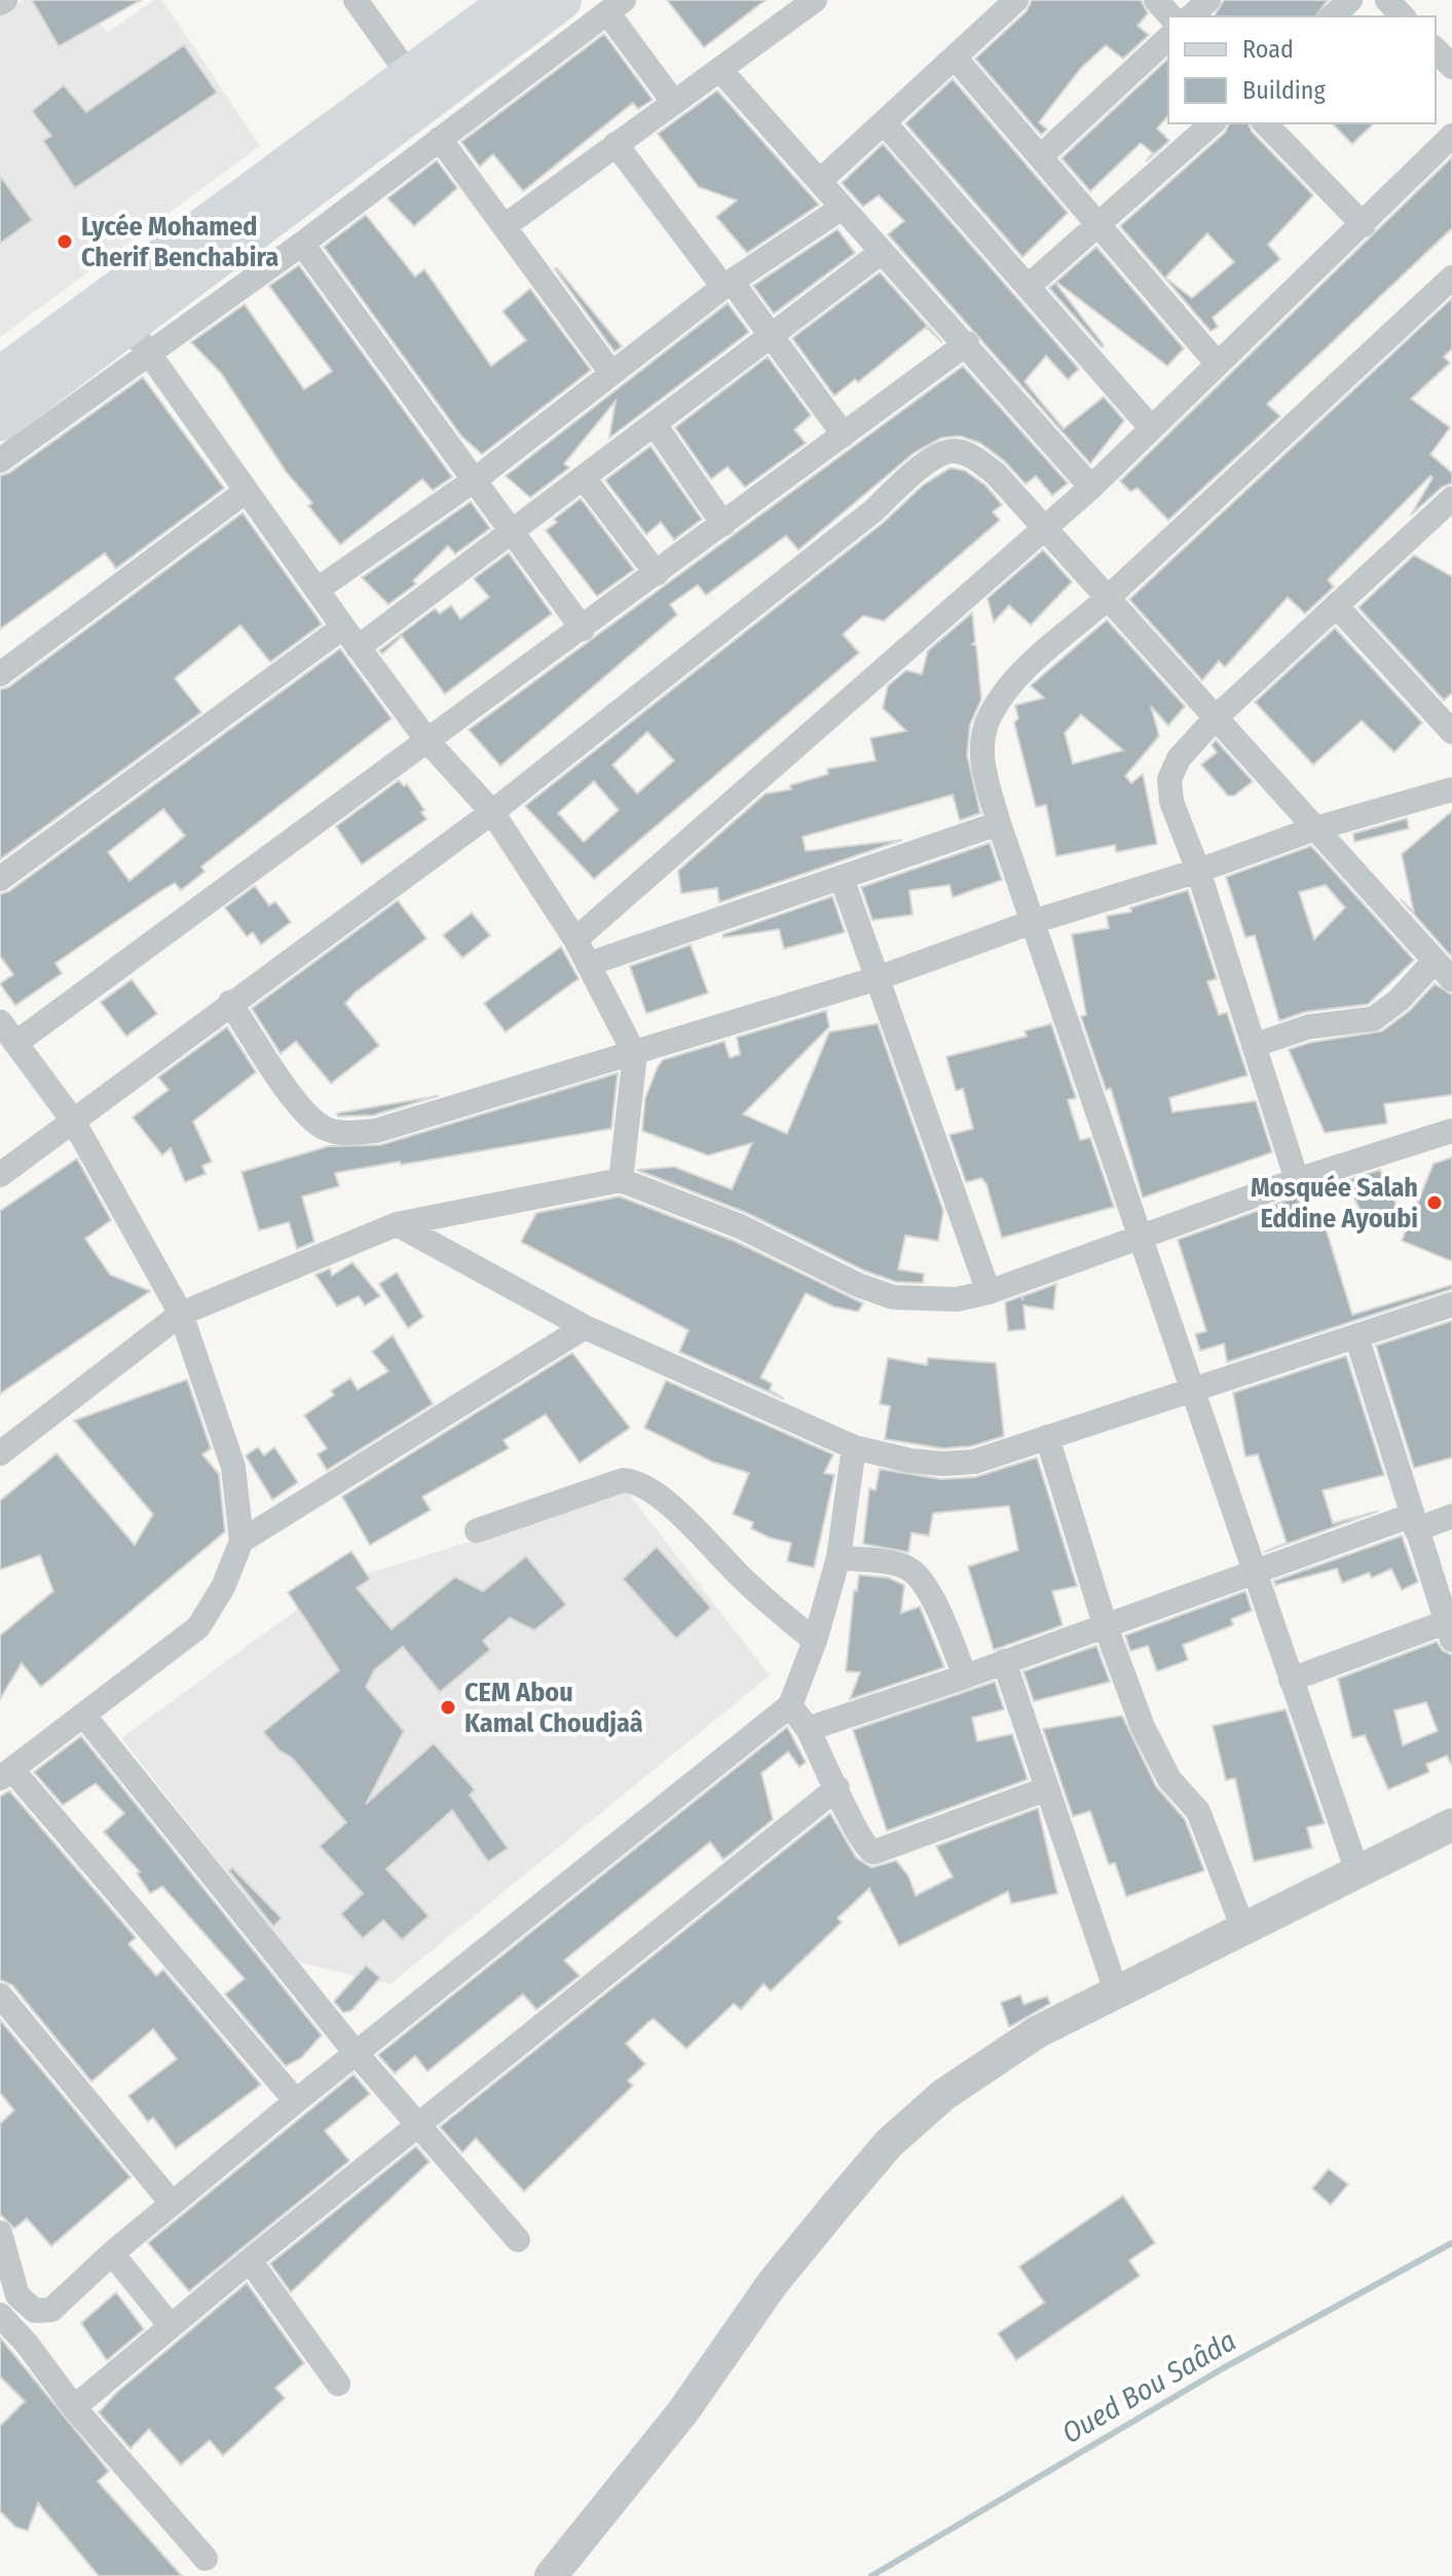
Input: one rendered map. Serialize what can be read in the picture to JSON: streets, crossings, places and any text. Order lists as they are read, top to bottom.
{
  "water": ["Oued Bou Saâda"],
  "places": ["Lycée Mohamed Cherif Benchabira", "Mosquée Salah Eddine Ayoubi", "CEM Abou Kamal Choudjaâ"],
  "legend": ["Road", "Building"]
}
